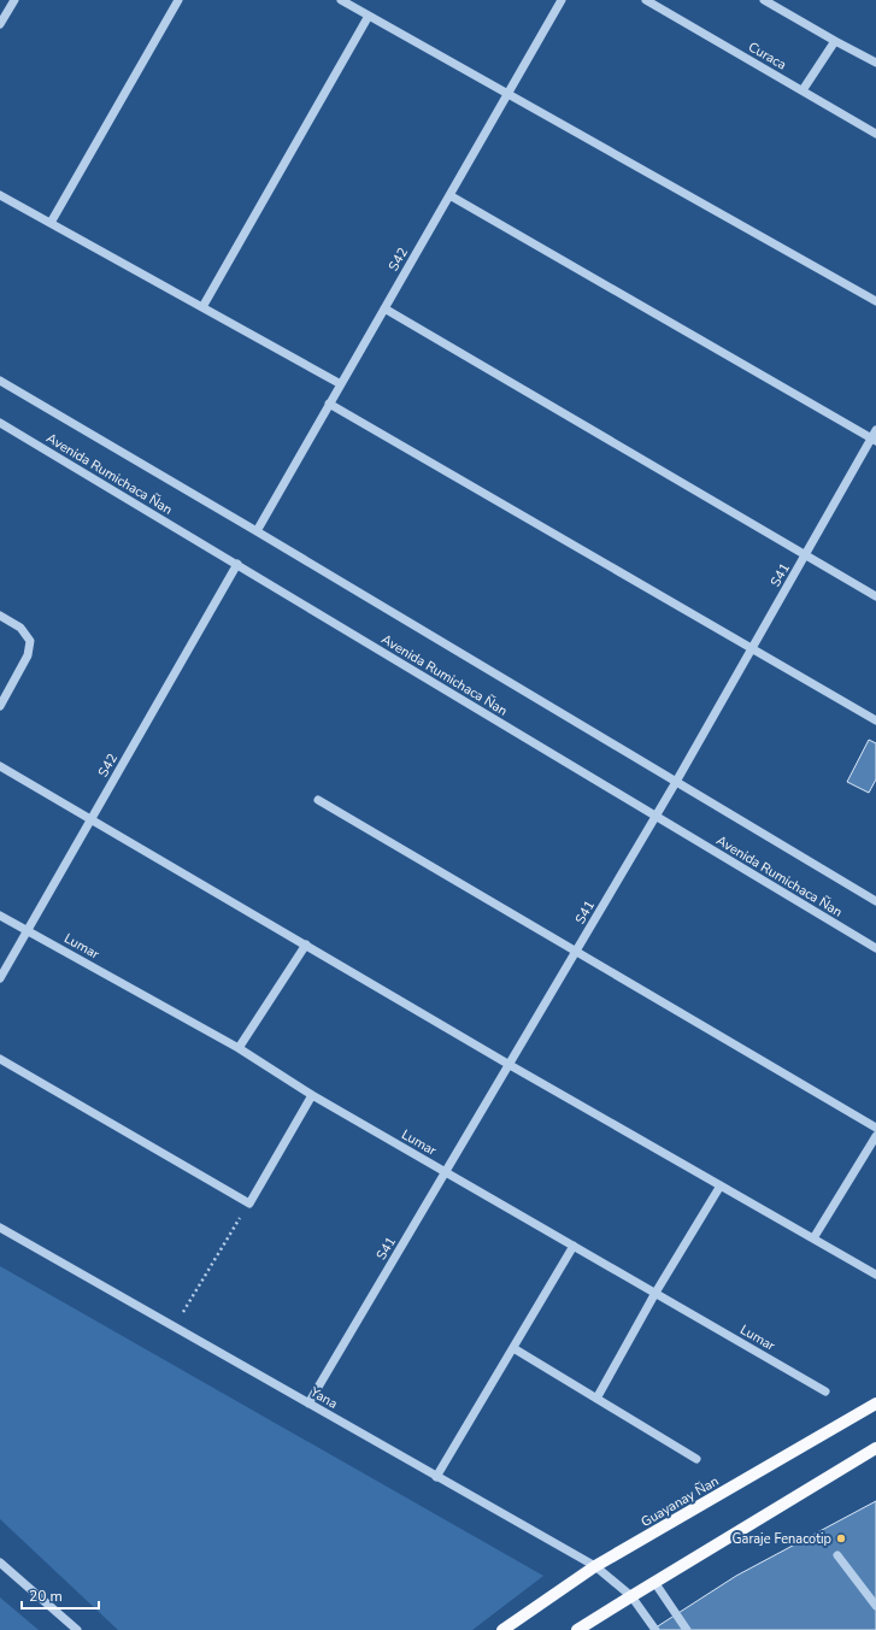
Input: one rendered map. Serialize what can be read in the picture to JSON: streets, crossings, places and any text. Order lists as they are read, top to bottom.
{
  "streets": {
    "main road": ["Guayanay Ñan"],
    "street": [
      "Curaca",
      "S42",
      "Avenida Rumichaca Ñan",
      "S41",
      "Lumar",
      "Yana"
    ]
  },
  "crossings": [
    ["S42", "Avenida Rumichaca Ñan"],
    ["S42", "Lumar"],
    ["Avenida Rumichaca Ñan", "S41"],
    ["S41", "Lumar"],
    ["S41", "Yana"],
    ["Yana", "Guayanay Ñan"]
  ],
  "places": ["Garaje Fenacotip"],
  "scale_bar": "20 m"
}
